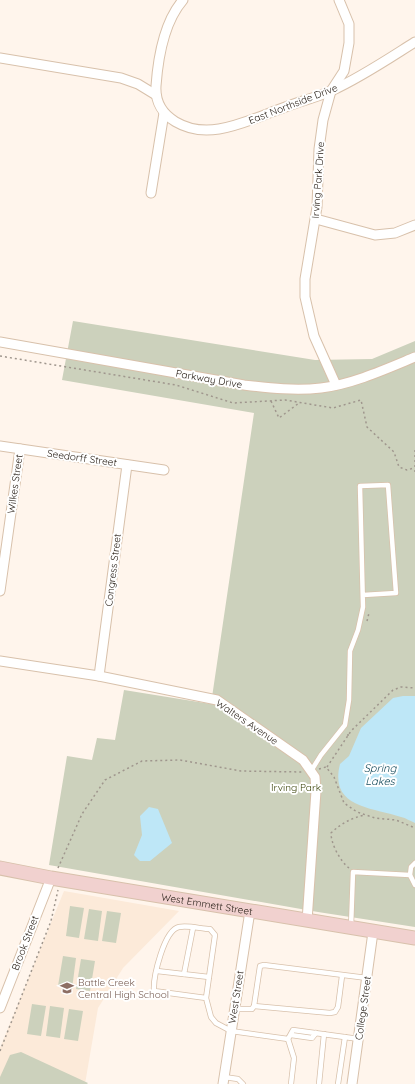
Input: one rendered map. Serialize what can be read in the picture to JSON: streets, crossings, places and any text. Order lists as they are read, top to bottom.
{
  "streets": {
    "street": [
      "East Northside Drive",
      "Irving Park Drive",
      "Parkway Drive",
      "Seedorff Street",
      "Wilkes Street",
      "Congress Street",
      "Walters Avenue",
      "West Emmett Street",
      "Brook Street",
      "West Street",
      "College Street"
    ]
  },
  "crossings": [
    ["East Northside Drive", "Irving Park Drive"],
    ["Irving Park Drive", "Parkway Drive"],
    ["Seedorff Street", "Wilkes Street"],
    ["Seedorff Street", "Congress Street"],
    ["Congress Street", "Walters Avenue"],
    ["Walters Avenue", "West Emmett Street"],
    ["West Emmett Street", "Brook Street"],
    ["West Emmett Street", "West Street"],
    ["West Emmett Street", "College Street"]
  ],
  "water": ["Spring Lakes"],
  "parks": ["Irving Park"],
  "places": {
    "school or university": ["Battle Creek Central High School"]
  }
}
